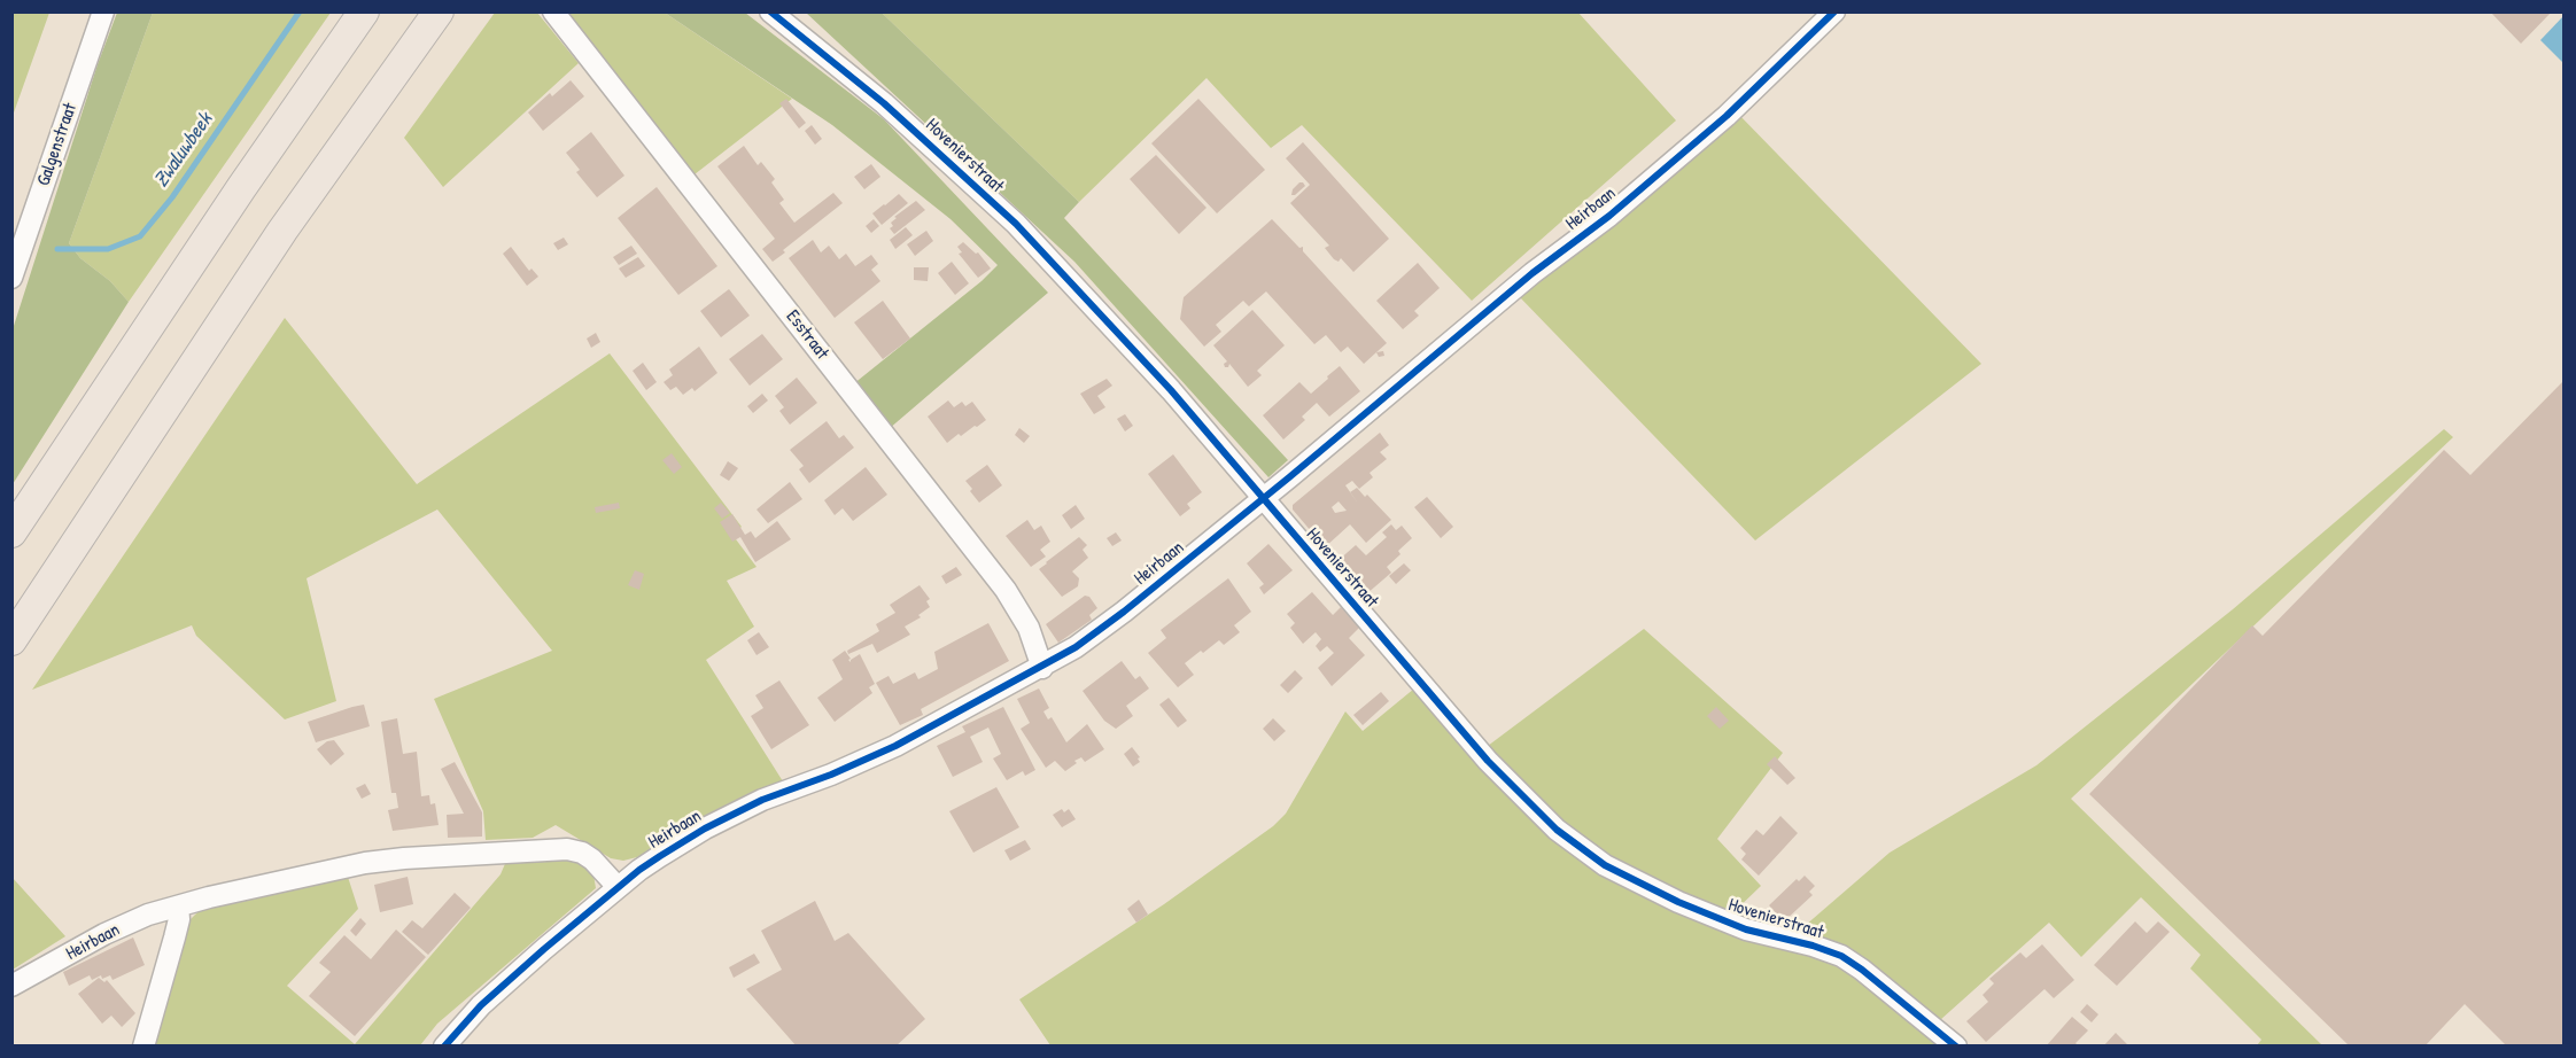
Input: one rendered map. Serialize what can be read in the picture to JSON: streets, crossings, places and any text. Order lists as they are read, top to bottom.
{
  "streets": {
    "street": [
      "Galgenstraat",
      "Hovenierstraat",
      "Heirbaan",
      "Esstraat"
    ]
  },
  "crossings": [
    ["Hovenierstraat", "Heirbaan"],
    ["Heirbaan", "Esstraat"]
  ],
  "water": ["Zwaluwbeek"]
}
